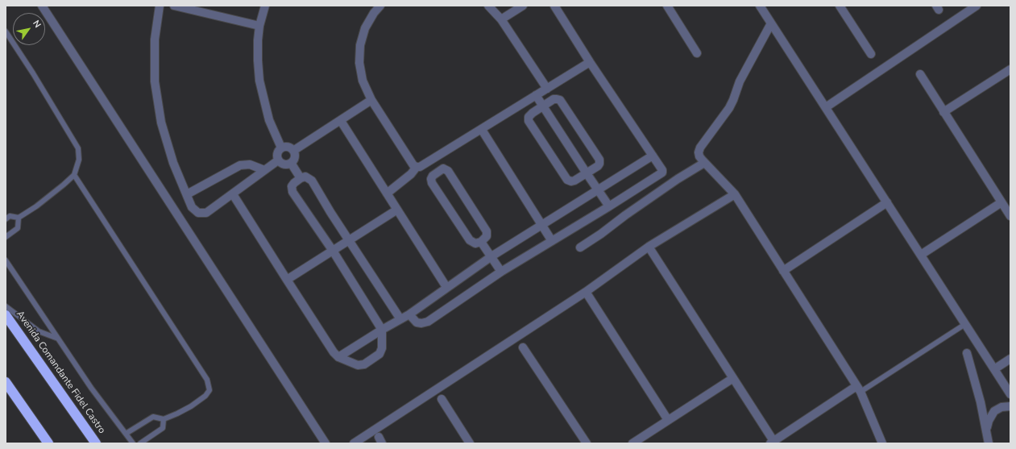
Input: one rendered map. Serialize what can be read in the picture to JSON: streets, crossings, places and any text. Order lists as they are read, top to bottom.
{
  "streets": {
    "highway": ["Avenida Comandante Fidel Castro"]
  },
  "north": "top right"
}
